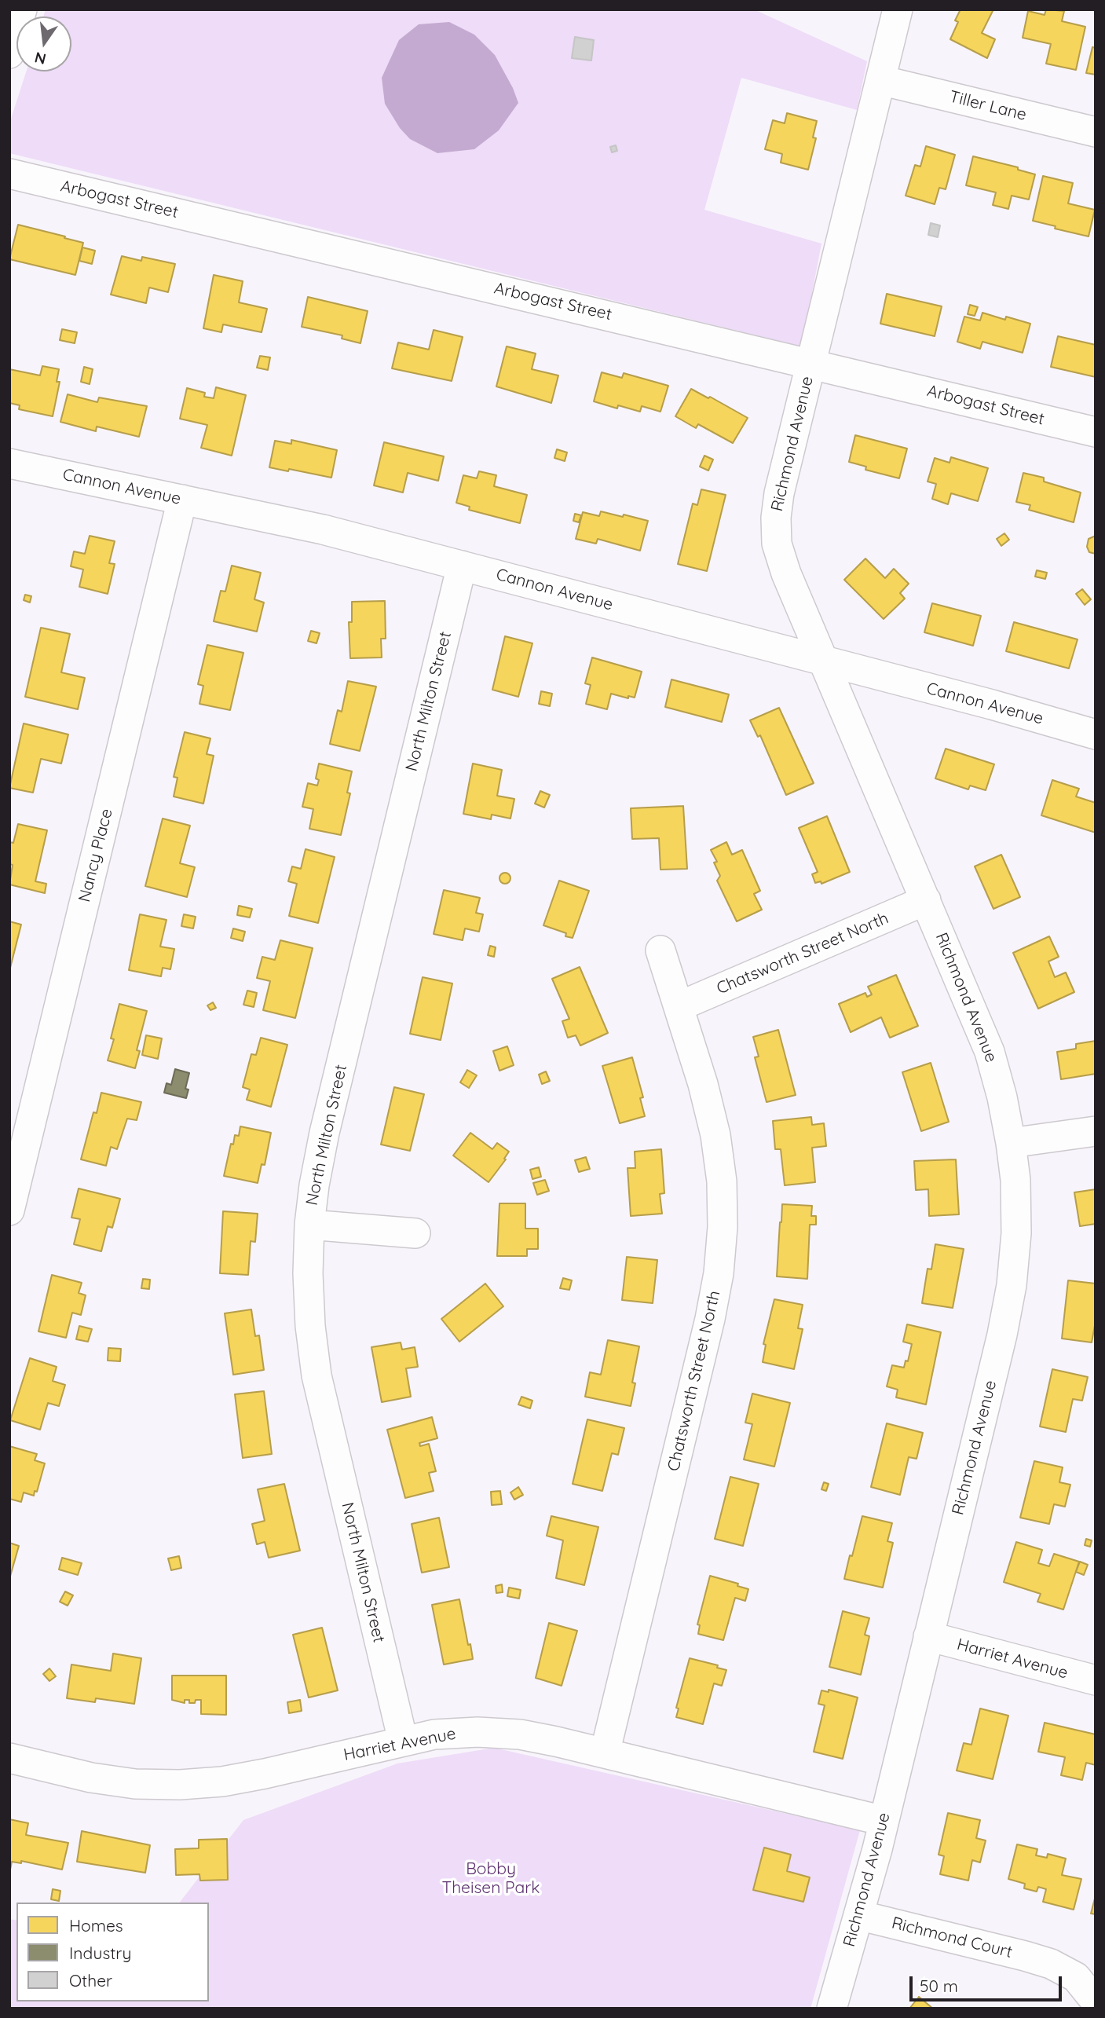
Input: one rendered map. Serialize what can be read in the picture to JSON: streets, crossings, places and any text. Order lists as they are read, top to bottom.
{
  "streets": {
    "street": [
      "Tiller Lane",
      "Arbogast Street",
      "Richmond Avenue",
      "Cannon Avenue",
      "North Milton Street",
      "Nancy Place",
      "Chatsworth Street North",
      "Harriet Avenue",
      "Richmond Court"
    ]
  },
  "crossings": [
    ["Tiller Lane", "Richmond Avenue"],
    ["Arbogast Street", "Richmond Avenue"],
    ["Richmond Avenue", "Cannon Avenue"],
    ["Richmond Avenue", "Chatsworth Street North"],
    ["Richmond Avenue", "Harriet Avenue"],
    ["Richmond Avenue", "Richmond Court"],
    ["Cannon Avenue", "North Milton Street"],
    ["Cannon Avenue", "Nancy Place"],
    ["North Milton Street", "Harriet Avenue"],
    ["Chatsworth Street North", "Harriet Avenue"]
  ],
  "parks": ["Bobby Theisen Park"],
  "legend": ["Homes", "Industry", "Other"],
  "scale_bar": "50 m",
  "north": "bottom"
}
